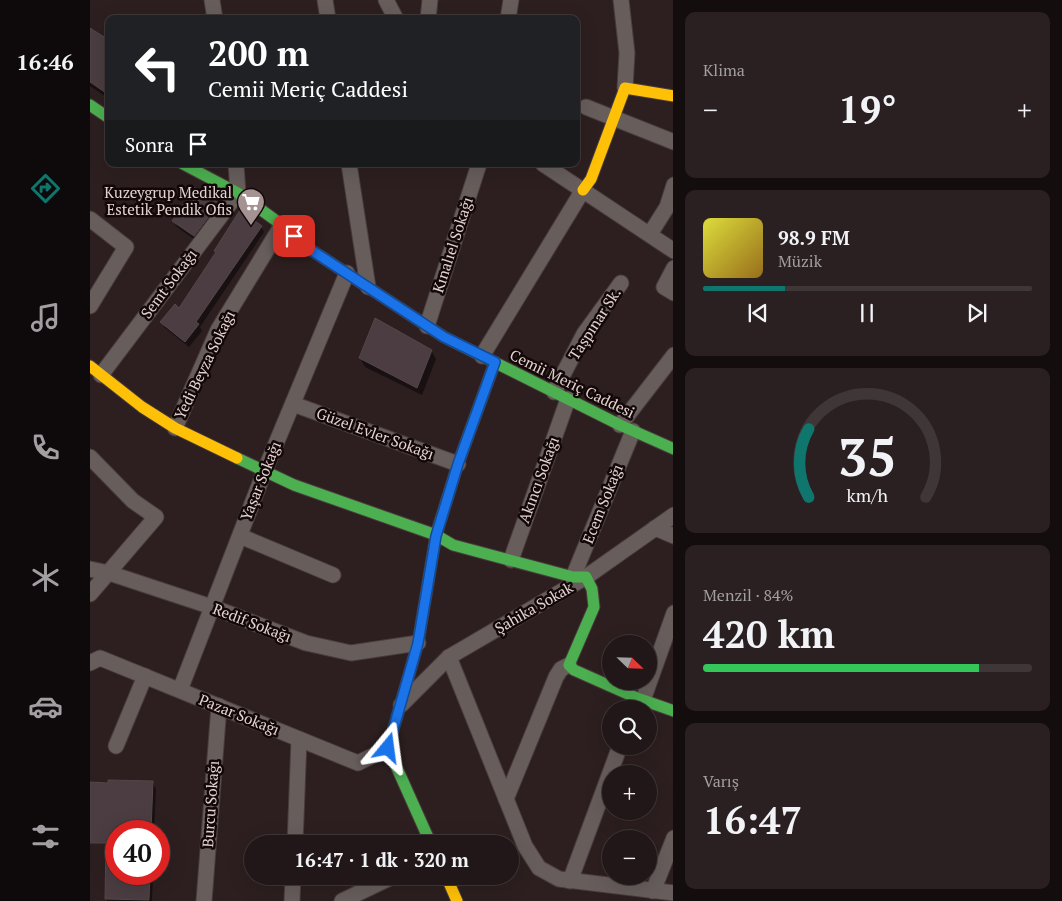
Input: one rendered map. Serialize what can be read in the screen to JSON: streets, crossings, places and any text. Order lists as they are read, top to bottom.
{
  "streets": {
    "street": [
      "Kınalıel Sokağı",
      "Semt Sokağı",
      "Taşpınar Sk.",
      "Yedi Beyza Sokağı",
      "Cemii Meriç Caddesi",
      "Güzel Evler Sokağı",
      "Akıncı Sokağı",
      "Yaşar Sokağı",
      "Ecem Sokağı",
      "Şahika Sokak",
      "Redif Sokağı",
      "Pazar Sokağı",
      "Burcu Sokağı"
    ]
  },
  "crossings": [
    ["Kınalıel Sokağı", "Cemii Meriç Caddesi"],
    ["Semt Sokağı", "Cemii Meriç Caddesi"],
    ["Taşpınar Sk.", "Cemii Meriç Caddesi"],
    ["Yedi Beyza Sokağı", "Cemii Meriç Caddesi"],
    ["Cemii Meriç Caddesi", "Akıncı Sokağı"],
    ["Cemii Meriç Caddesi", "Yaşar Sokağı"],
    ["Cemii Meriç Caddesi", "Ecem Sokağı"],
    ["Güzel Evler Sokağı", "Yaşar Sokağı"],
    ["Yaşar Sokağı", "Redif Sokağı"],
    ["Yaşar Sokağı", "Pazar Sokağı"],
    ["Ecem Sokağı", "Şahika Sokak"],
    ["Pazar Sokağı", "Burcu Sokağı"]
  ],
  "places": {
    "supermarket": ["Kuzeygrup Medikal Estetik Pendik Ofis"]
  },
  "north": "bottom right",
  "page": {
    "tabs": "16:46",
    "tile": [
      "Klima",
      ["Menzil · 84%", "420 km"],
      ["Varış", "16:47"]
    ],
    "turn": ["200 m", "Cemii Meriç Caddesi"],
    "heat": ["−", "19°", "+"],
    "then": "Sonra",
    "song": ["98.9 FM", "Müzik"],
    "map_buttons": ["+", "−"],
    "limit": "40",
    "trip": "16:47 · 1 dk · 320 m",
    "gauge": ["35", "km/h"]
  }
}
